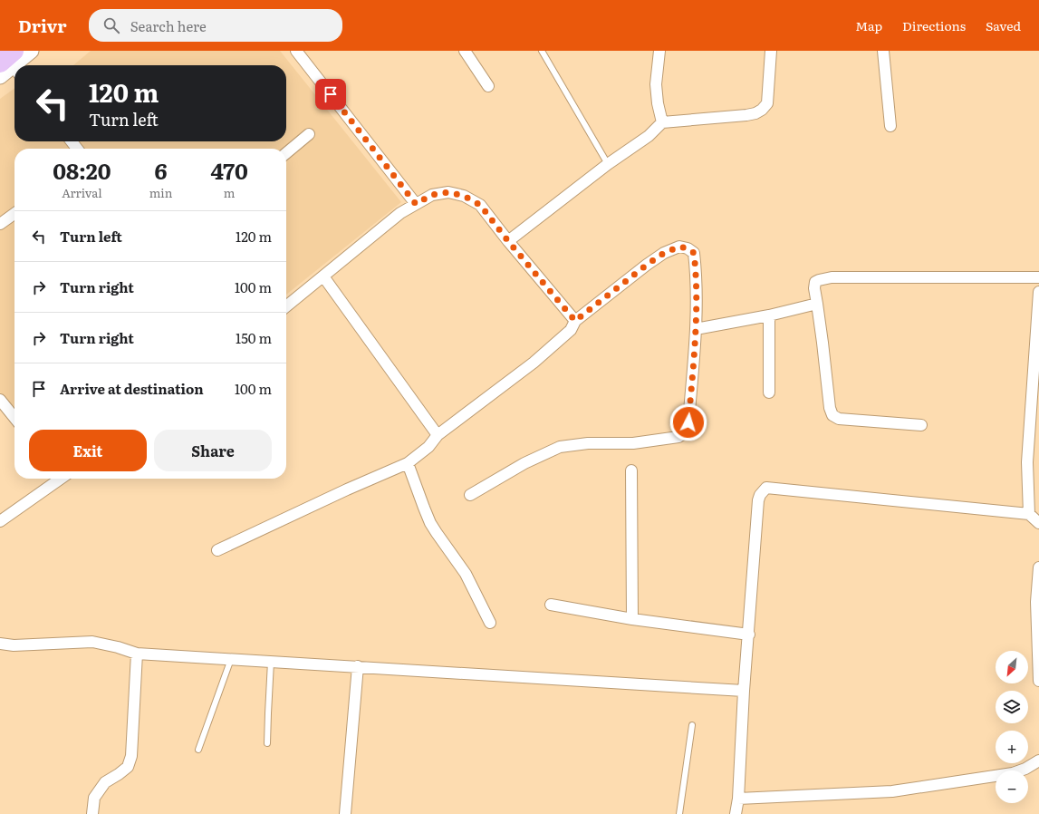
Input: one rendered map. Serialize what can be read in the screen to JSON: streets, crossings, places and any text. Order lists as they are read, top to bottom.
{
  "north": "bottom left",
  "page": {
    "header": "Drivr",
    "search": "Search here",
    "nav": ["Map", "Directions", "Saved"],
    "turn": ["120 m", "Turn left"],
    "eta": [
      "08:20",
      "Arrival",
      "6",
      "min",
      "470",
      "m"
    ],
    "list": [
      {
        "name": "Turn left",
        "value": "120 m"
      },
      {
        "name": "Turn right",
        "value": "100 m"
      },
      {
        "name": "Turn right",
        "value": "150 m"
      },
      {
        "name": "Arrive at destination",
        "value": "100 m"
      }
    ],
    "buttons": ["Exit", "Share"],
    "map_buttons": ["+", "−"]
  }
}
